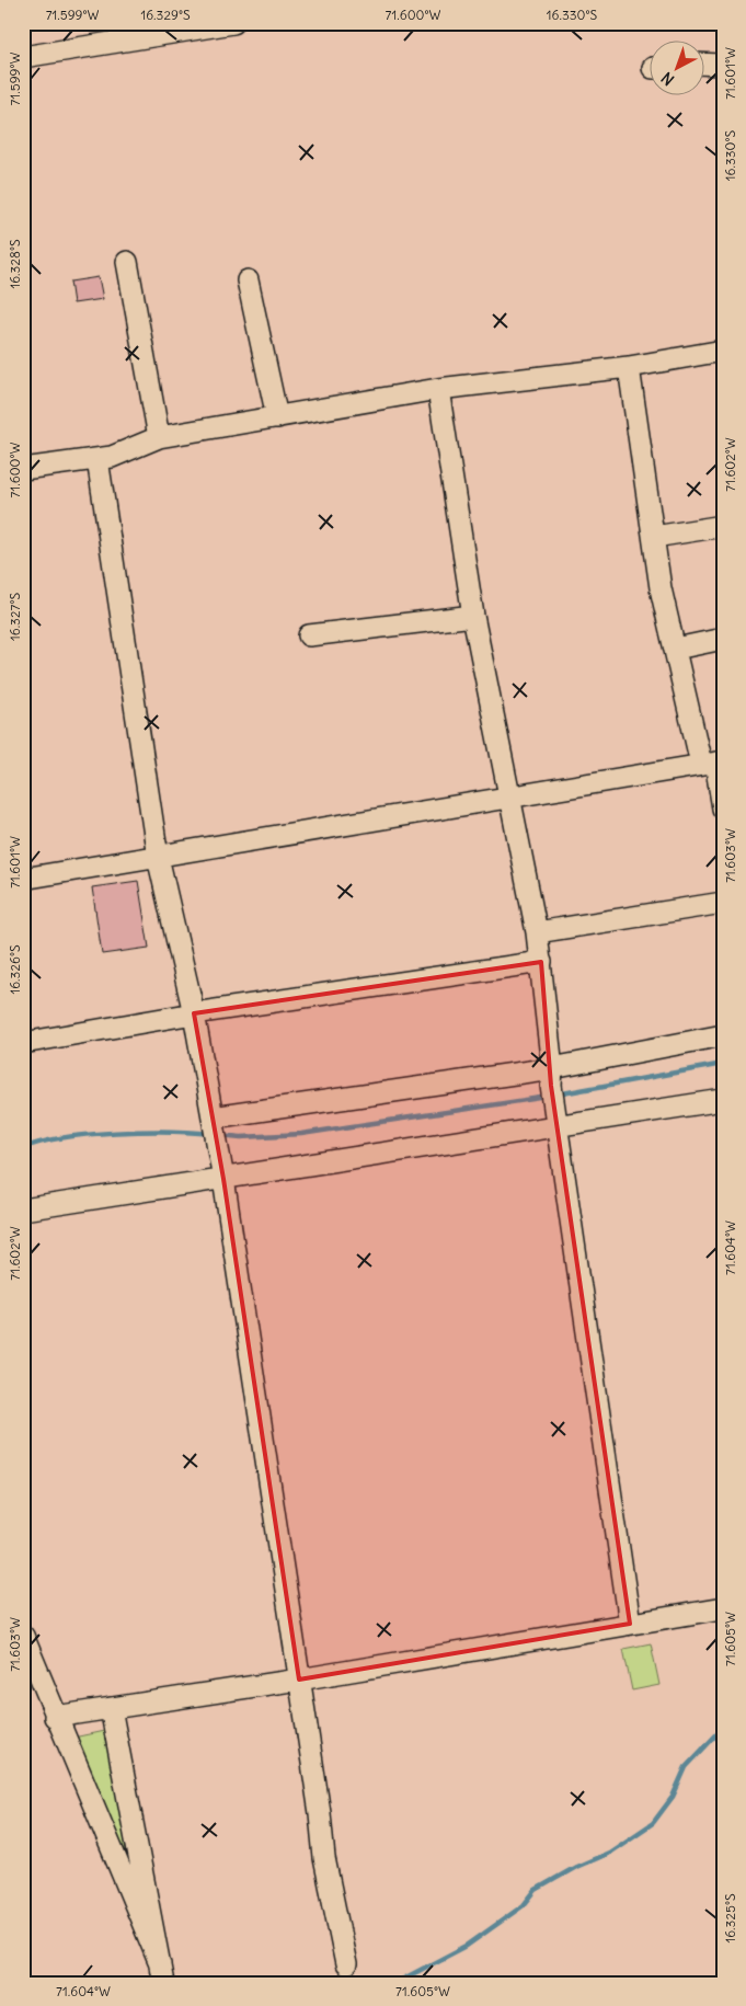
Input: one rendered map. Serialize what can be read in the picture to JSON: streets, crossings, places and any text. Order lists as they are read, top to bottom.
{
  "north": "bottom left",
  "coordinates": [
    "71.599°W",
    "16.329°S",
    "71.600°W",
    "16.330°S",
    "71.601°W",
    "16.328°S",
    "71.602°W",
    "16.327°S",
    "71.603°W",
    "16.326°S",
    "71.604°W",
    "71.605°W",
    "16.325°S"
  ]
}
